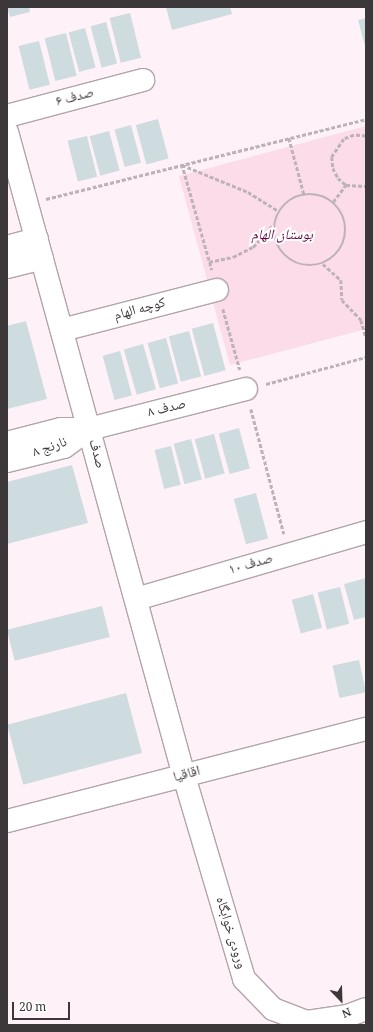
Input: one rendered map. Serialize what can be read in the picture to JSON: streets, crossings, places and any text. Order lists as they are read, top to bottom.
{
  "streets": {
    "street": [
      "صدف ۶",
      "کوچه الهام",
      "صدف ۸",
      "نارنج ۸",
      "صدف",
      "صدف ۱۰",
      "اقاقیا",
      "ورودی خوابگاه"
    ]
  },
  "crossings": [
    ["کوچه الهام", "صدف"],
    ["صدف ۸", "نارنج ۸"],
    ["صدف ۸", "صدف"],
    ["نارنج ۸", "صدف"],
    ["صدف", "صدف ۱۰"],
    ["صدف", "اقاقیا"],
    ["صدف", "ورودی خوابگاه"],
    ["اقاقیا", "ورودی خوابگاه"]
  ],
  "parks": ["بوستان الهام"],
  "scale_bar": "20 m",
  "north": "bottom right"
}
